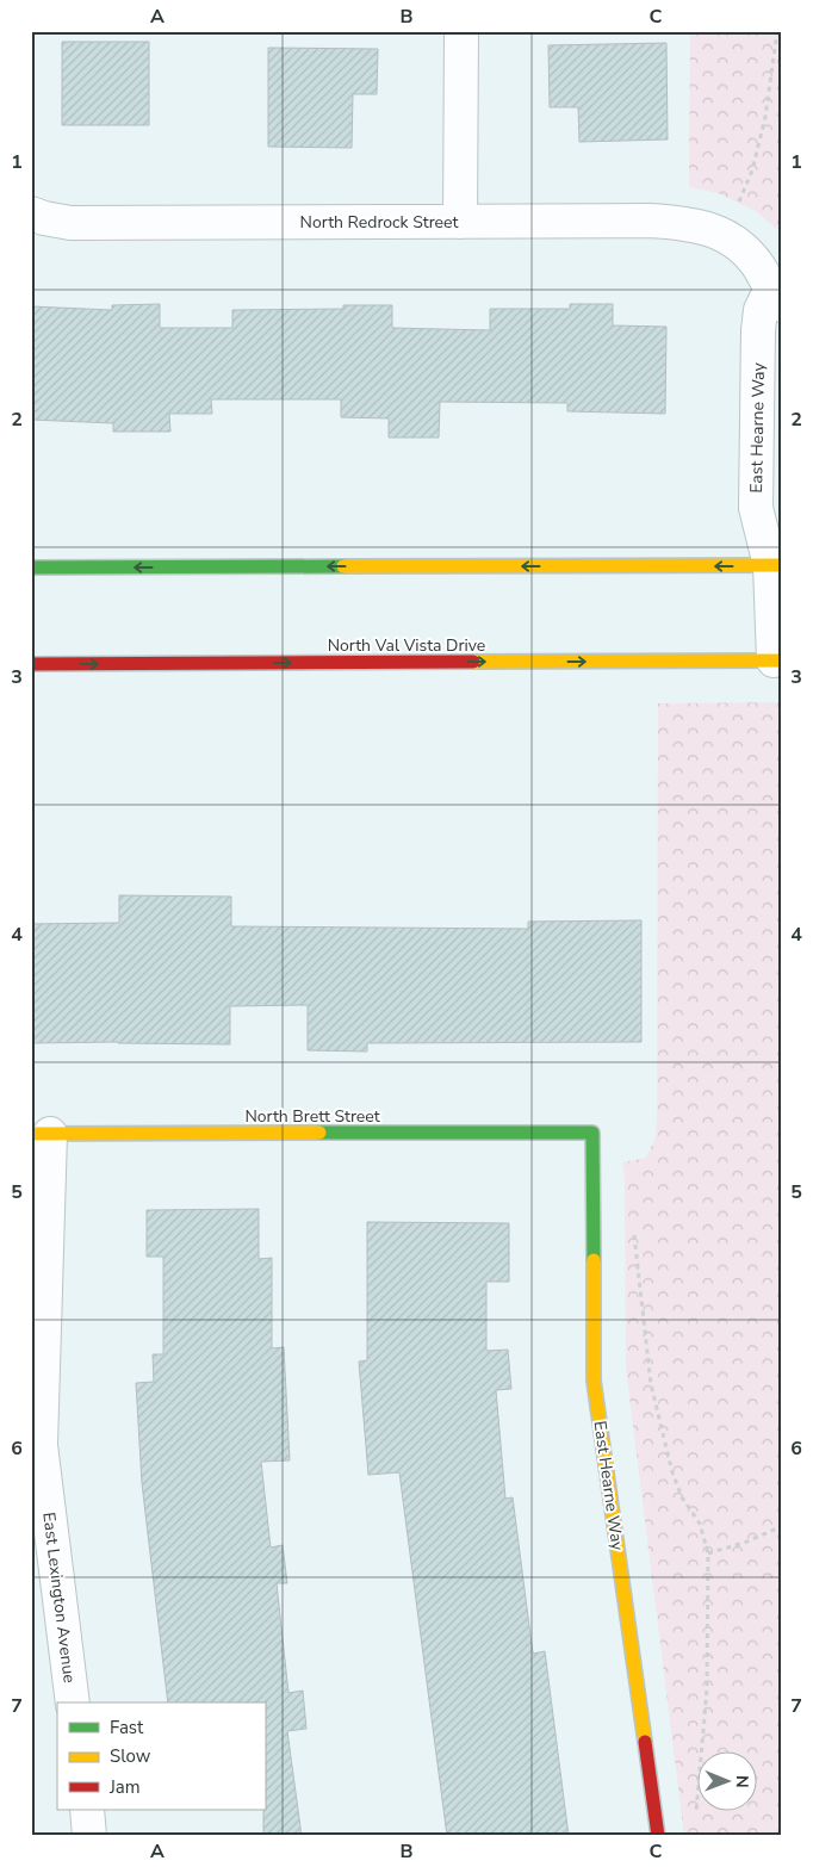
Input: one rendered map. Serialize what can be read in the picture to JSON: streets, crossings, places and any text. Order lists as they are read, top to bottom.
{
  "streets": {
    "main road": ["East Hearne Way", "North Val Vista Drive", "North Brett Street"],
    "street": ["North Redrock Street", "East Lexington Avenue"]
  },
  "crossings": [
    ["North Redrock Street", "East Hearne Way"],
    ["East Hearne Way", "North Val Vista Drive"],
    ["East Hearne Way", "North Brett Street"],
    ["North Brett Street", "East Lexington Avenue"]
  ],
  "legend": ["Fast", "Slow", "Jam"],
  "north": "right",
  "grid": {
    "columns": ["A", "B", "C"],
    "rows": [
      "1",
      "2",
      "3",
      "4",
      "5",
      "6",
      "7"
    ]
  }
}
